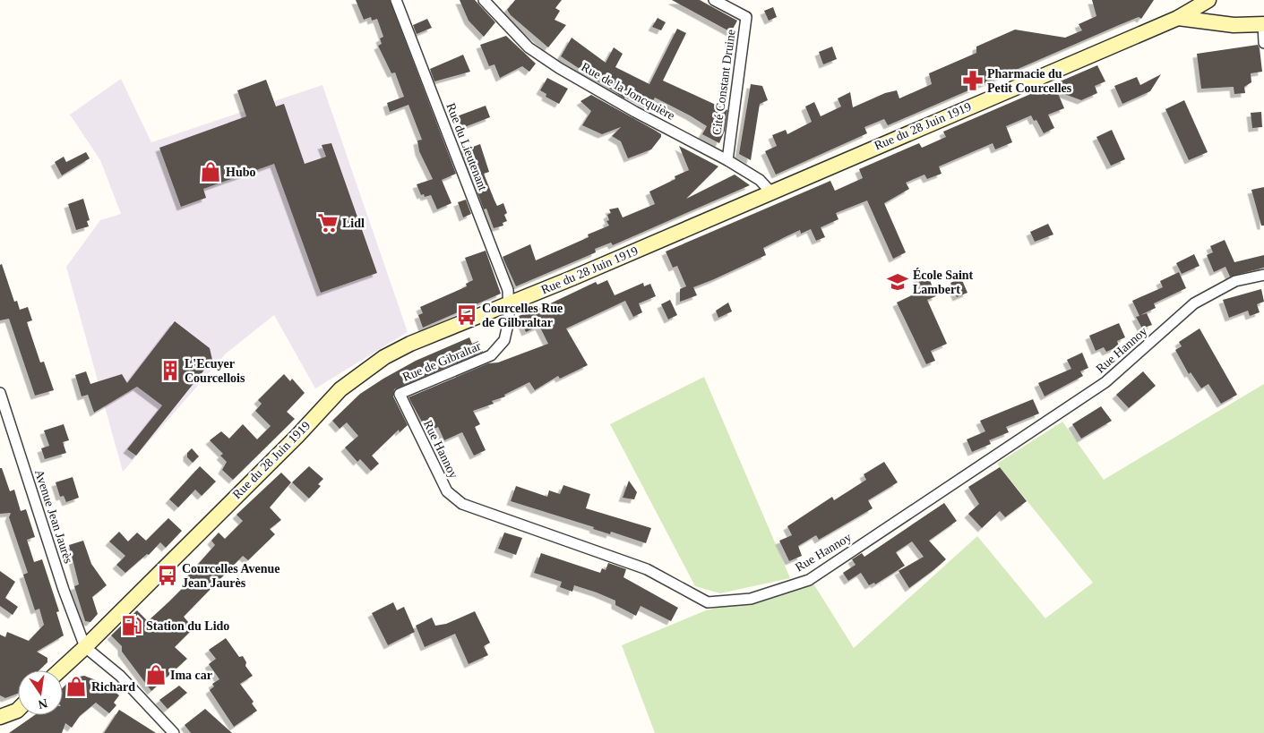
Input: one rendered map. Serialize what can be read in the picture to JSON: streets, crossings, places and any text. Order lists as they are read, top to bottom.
{
  "streets": {
    "main road": ["Rue du 28 Juin 1919"],
    "street": [
      "Cité Constant Druine",
      "Rue de la Joncquière",
      "Rue du Lieutenant",
      "Rue Hannoy",
      "Rue de Gibraltar",
      "Avenue Jean Jaurès"
    ]
  },
  "crossings": [
    ["Cité Constant Druine", "Rue de la Joncquière"],
    ["Rue de la Joncquière", "Rue du 28 Juin 1919"],
    ["Rue du 28 Juin 1919", "Rue du Lieutenant"],
    ["Rue du 28 Juin 1919", "Rue de Gibraltar"],
    ["Rue du 28 Juin 1919", "Avenue Jean Jaurès"],
    ["Rue du Lieutenant", "Rue de Gibraltar"],
    ["Rue Hannoy", "Rue de Gibraltar"]
  ],
  "places": {
    "pharmacy": ["Pharmacie du Petit Courcelles"],
    "shop": ["Hubo", "Ima car", "Richard"],
    "supermarket": ["Lidl"],
    "school or university": ["École Saint Lambert"],
    "bus stop": ["Courcelles Rue de Gilbraltar", "Courcelles Avenue Jean Jaurès"],
    "building": ["L'Ecuyer Courcellois"],
    "fuel station": ["Station du Lido"]
  },
  "north": "bottom"
}
